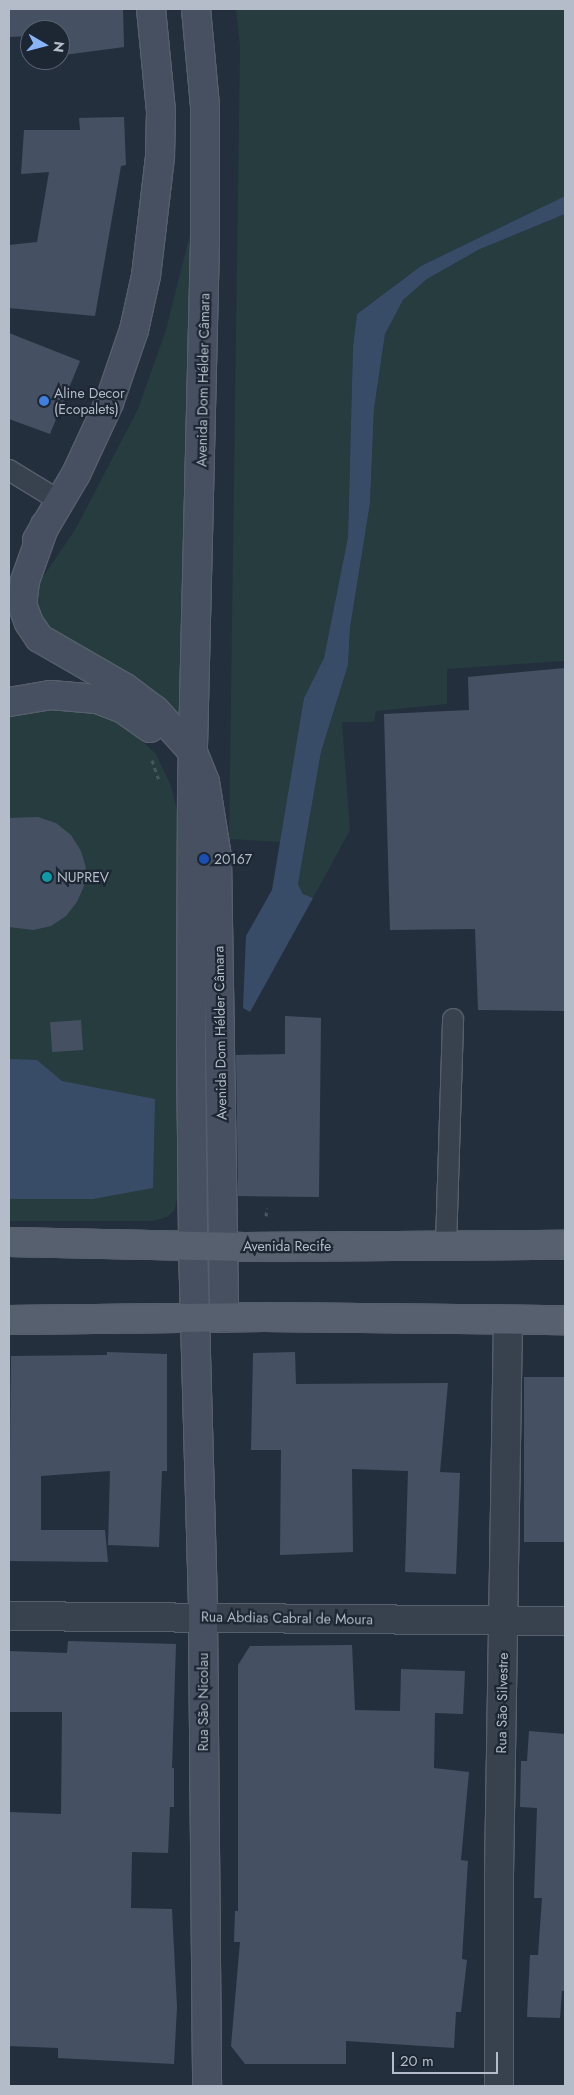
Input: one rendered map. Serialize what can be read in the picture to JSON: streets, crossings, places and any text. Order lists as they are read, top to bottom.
{
  "streets": {
    "main road": ["Avenida Dom Hélder Câmara", "Avenida Recife", "Rua São Nicolau"],
    "street": ["Rua Abdias Cabral de Moura", "Rua São Silvestre"]
  },
  "crossings": [
    ["Avenida Dom Hélder Câmara", "Avenida Recife"],
    ["Avenida Dom Hélder Câmara", "Rua São Nicolau"],
    ["Rua Abdias Cabral de Moura", "Rua São Nicolau"],
    ["Rua Abdias Cabral de Moura", "Rua São Silvestre"]
  ],
  "places": ["Aline Decor (Ecopalets)", "20167", "NUPREV"],
  "scale_bar": "20 m",
  "north": "right"
}
